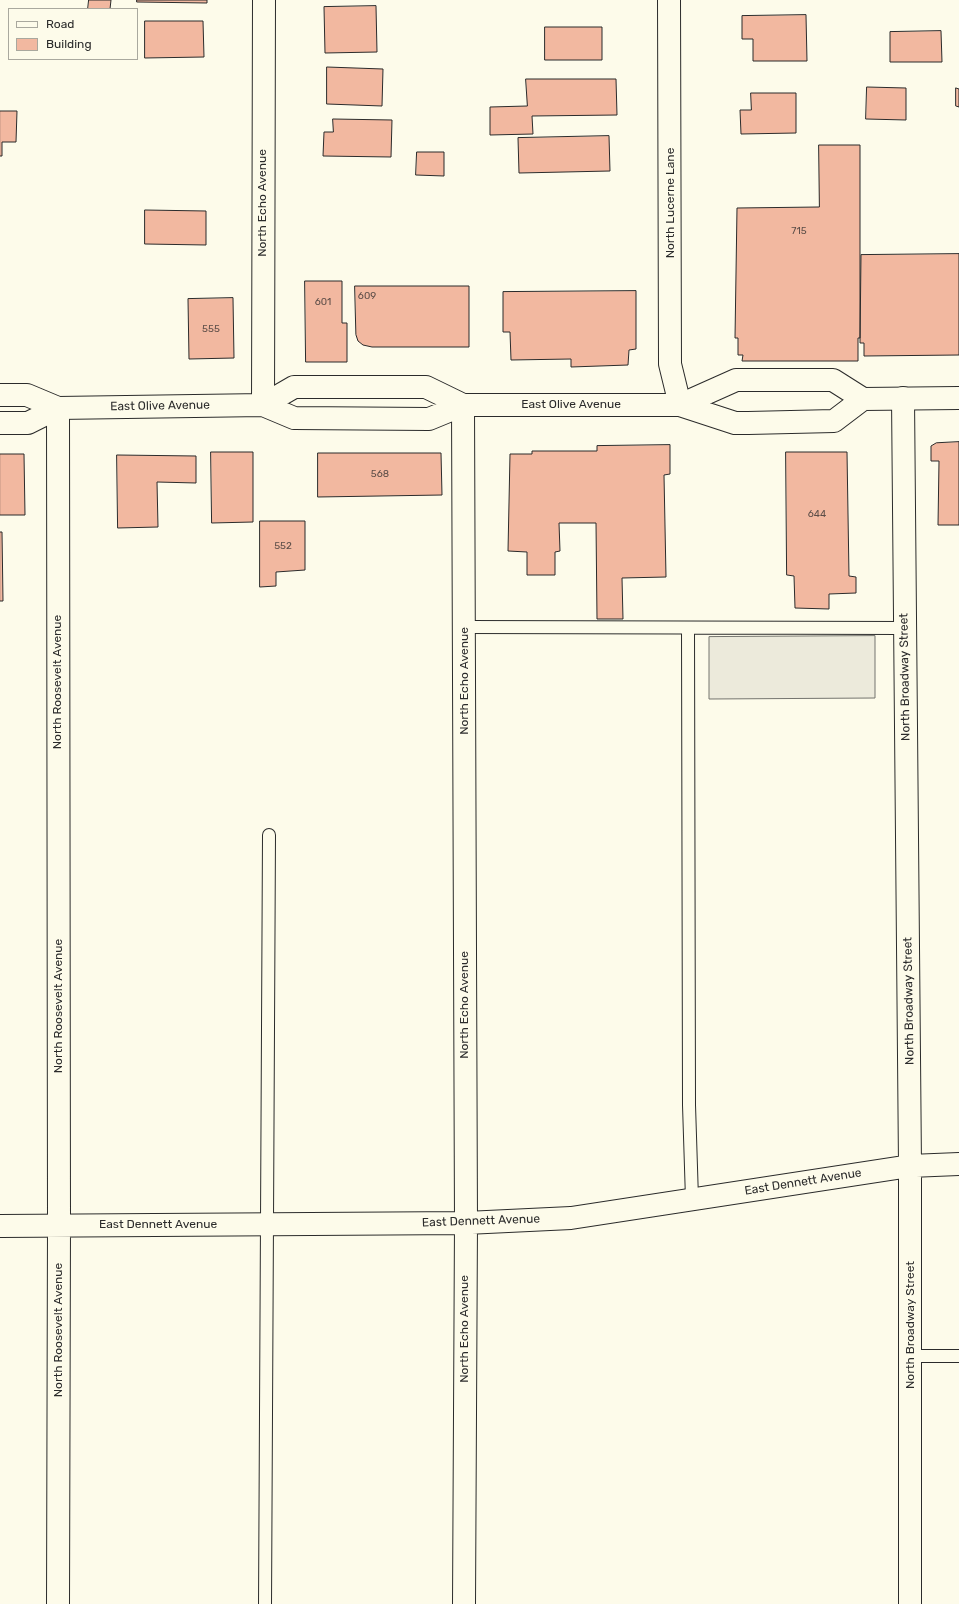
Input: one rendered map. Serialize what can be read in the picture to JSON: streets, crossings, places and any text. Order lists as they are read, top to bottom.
{
  "streets": {
    "street": [
      "North Echo Avenue",
      "North Lucerne Lane",
      "East Olive Avenue",
      "North Broadway Street",
      "North Roosevelt Avenue",
      "East Dennett Avenue"
    ]
  },
  "crossings": [
    ["North Echo Avenue", "East Olive Avenue"],
    ["North Echo Avenue", "East Dennett Avenue"],
    ["North Lucerne Lane", "East Olive Avenue"],
    ["East Olive Avenue", "North Roosevelt Avenue"],
    ["North Broadway Street", "East Dennett Avenue"],
    ["North Roosevelt Avenue", "East Dennett Avenue"]
  ],
  "house_numbers": [
    "715",
    "609",
    "601",
    "555",
    "568",
    "644",
    "552"
  ],
  "legend": ["Road", "Building"]
}
